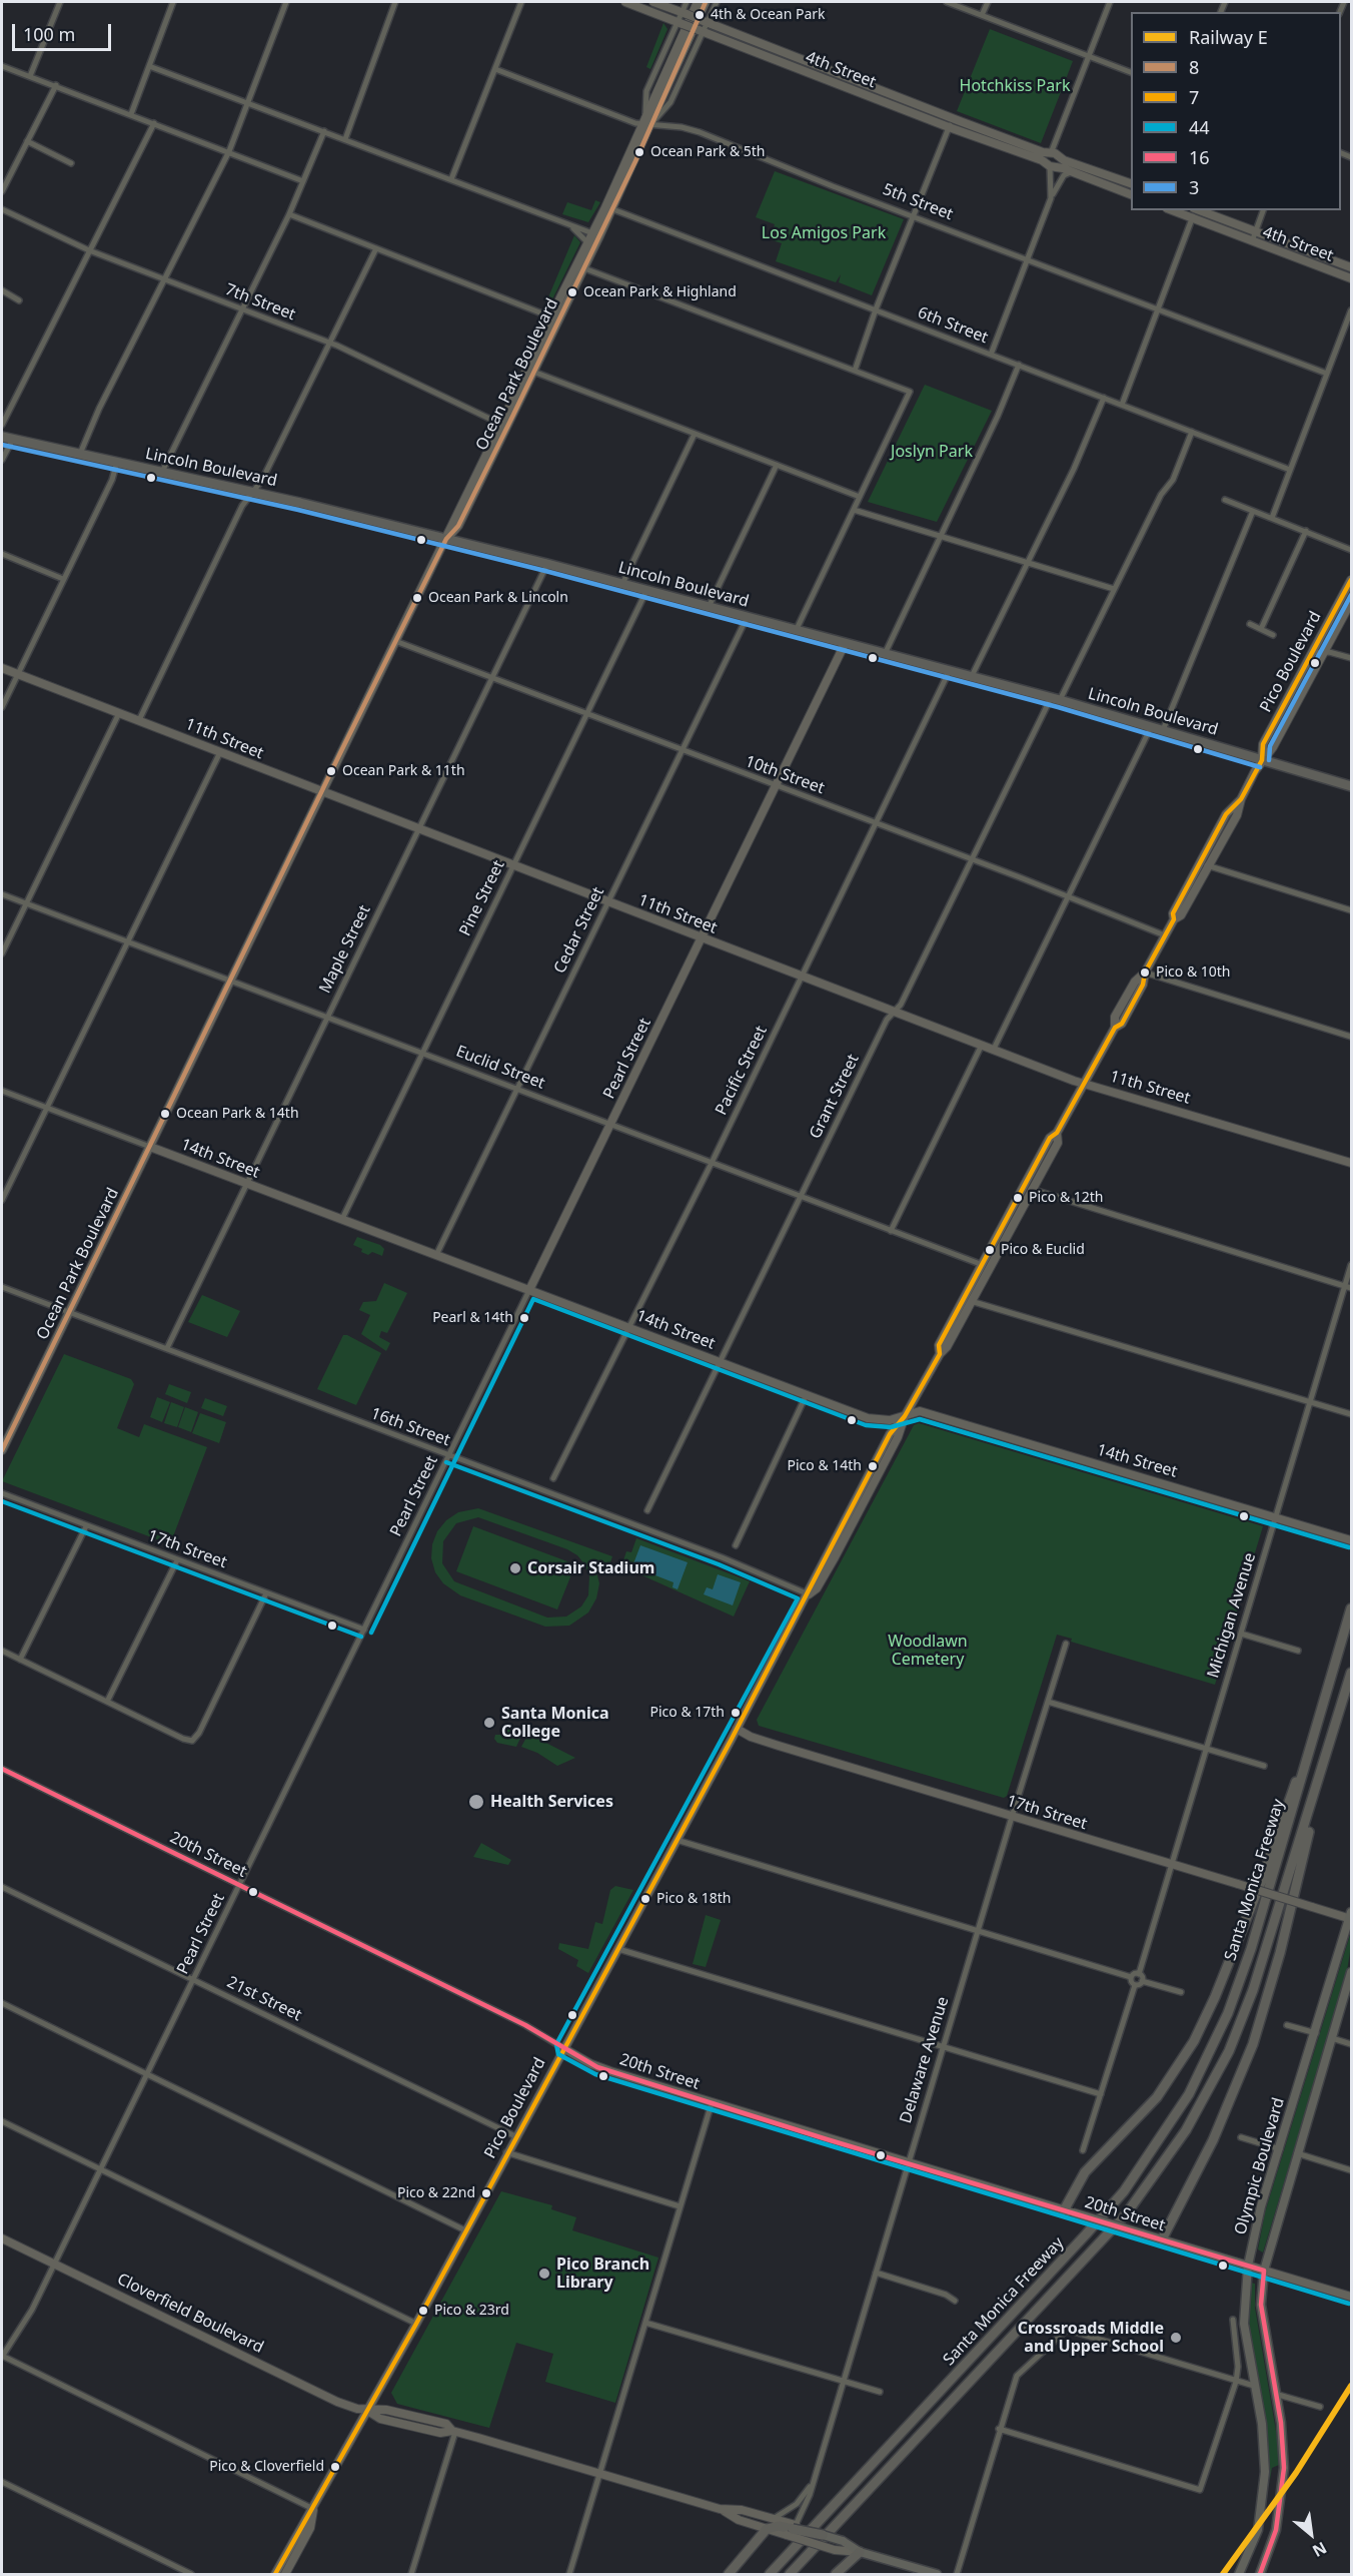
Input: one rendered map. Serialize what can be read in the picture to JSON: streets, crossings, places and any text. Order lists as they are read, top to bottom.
{
  "streets": {
    "highway": ["Lincoln Boulevard", "Santa Monica Freeway"],
    "main road": ["Olympic Boulevard", "Cloverfield Boulevard"],
    "street": [
      "4th Street",
      "5th Street",
      "7th Street",
      "6th Street",
      "Ocean Park Boulevard",
      "Pico Boulevard",
      "11th Street",
      "10th Street",
      "Pine Street",
      "Cedar Street",
      "Maple Street",
      "Pearl Street",
      "Euclid Street",
      "Pacific Street",
      "Grant Street",
      "14th Street",
      "16th Street",
      "17th Street",
      "Michigan Avenue",
      "20th Street",
      "21st Street",
      "Delaware Avenue"
    ]
  },
  "crossings": [
    ["4th Street", "Ocean Park Boulevard"],
    ["5th Street", "Ocean Park Boulevard"],
    ["7th Street", "Ocean Park Boulevard"],
    ["6th Street", "Ocean Park Boulevard"],
    ["6th Street", "Grant Street"],
    ["Ocean Park Boulevard", "Lincoln Boulevard"],
    ["Ocean Park Boulevard", "11th Street"],
    ["Ocean Park Boulevard", "10th Street"],
    ["Ocean Park Boulevard", "Euclid Street"],
    ["Ocean Park Boulevard", "14th Street"],
    ["Ocean Park Boulevard", "16th Street"],
    ["Lincoln Boulevard", "Pico Boulevard"],
    ["Lincoln Boulevard", "Pine Street"],
    ["Lincoln Boulevard", "Cedar Street"],
    ["Lincoln Boulevard", "Maple Street"],
    ["Lincoln Boulevard", "Pearl Street"],
    ["Lincoln Boulevard", "Pacific Street"],
    ["Lincoln Boulevard", "Grant Street"],
    ["Pico Boulevard", "11th Street"],
    ["Pico Boulevard", "10th Street"],
    ["Pico Boulevard", "Euclid Street"],
    ["Pico Boulevard", "14th Street"],
    ["Pico Boulevard", "16th Street"],
    ["Pico Boulevard", "17th Street"],
    ["Pico Boulevard", "20th Street"],
    ["Pico Boulevard", "21st Street"],
    ["Pico Boulevard", "Cloverfield Boulevard"],
    ["11th Street", "Pine Street"],
    ["11th Street", "Cedar Street"],
    ["11th Street", "Maple Street"],
    ["11th Street", "Pearl Street"],
    ["11th Street", "Pacific Street"],
    ["11th Street", "Grant Street"],
    ["10th Street", "Pine Street"],
    ["10th Street", "Cedar Street"],
    ["10th Street", "Maple Street"],
    ["10th Street", "Pearl Street"],
    ["10th Street", "Pacific Street"],
    ["10th Street", "Grant Street"],
    ["Pine Street", "Euclid Street"],
    ["Pine Street", "14th Street"],
    ["Cedar Street", "Euclid Street"],
    ["Cedar Street", "14th Street"],
    ["Maple Street", "Euclid Street"],
    ["Maple Street", "14th Street"],
    ["Maple Street", "16th Street"],
    ["Pearl Street", "Euclid Street"],
    ["Pearl Street", "14th Street"],
    ["Pearl Street", "16th Street"],
    ["Pearl Street", "17th Street"],
    ["Pearl Street", "20th Street"],
    ["Pearl Street", "21st Street"],
    ["Pearl Street", "Cloverfield Boulevard"],
    ["Euclid Street", "Pacific Street"],
    ["Euclid Street", "Grant Street"],
    ["Pacific Street", "14th Street"],
    ["Grant Street", "14th Street"],
    ["14th Street", "Michigan Avenue"],
    ["17th Street", "Michigan Avenue"],
    ["17th Street", "Delaware Avenue"],
    ["17th Street", "Olympic Boulevard"],
    ["20th Street", "Delaware Avenue"],
    ["20th Street", "Olympic Boulevard"],
    ["Delaware Avenue", "Cloverfield Boulevard"]
  ],
  "parks": [
    "Hotchkiss Park",
    "Los Amigos Park",
    "Joslyn Park",
    "Woodlawn Cemetery"
  ],
  "places": [
    "4th & Ocean Park",
    "Ocean Park & 5th",
    "Ocean Park & Highland",
    "Ocean Park & Lincoln",
    "Ocean Park & 11th",
    "Pico & 10th",
    "Ocean Park & 14th",
    "Pico & 12th",
    "Pico & Euclid",
    "Pearl & 14th",
    "Pico & 14th",
    "Corsair Stadium",
    "Pico & 17th",
    "Santa Monica College",
    "Health Services",
    "Pico & 18th",
    "Pico & 22nd",
    "Pico Branch Library",
    "Pico & 23rd",
    "Crossroads Middle and Upper School",
    "Pico & Cloverfield"
  ],
  "lines": [
    "transit line 8",
    "transit line 3",
    "transit line 7",
    "transit line 44",
    "transit line 16",
    "rail line E"
  ],
  "legend": [
    "Railway E",
    "8",
    "7",
    "44",
    "16",
    "3"
  ],
  "scale_bar": "100 m",
  "north": "bottom right"
}
